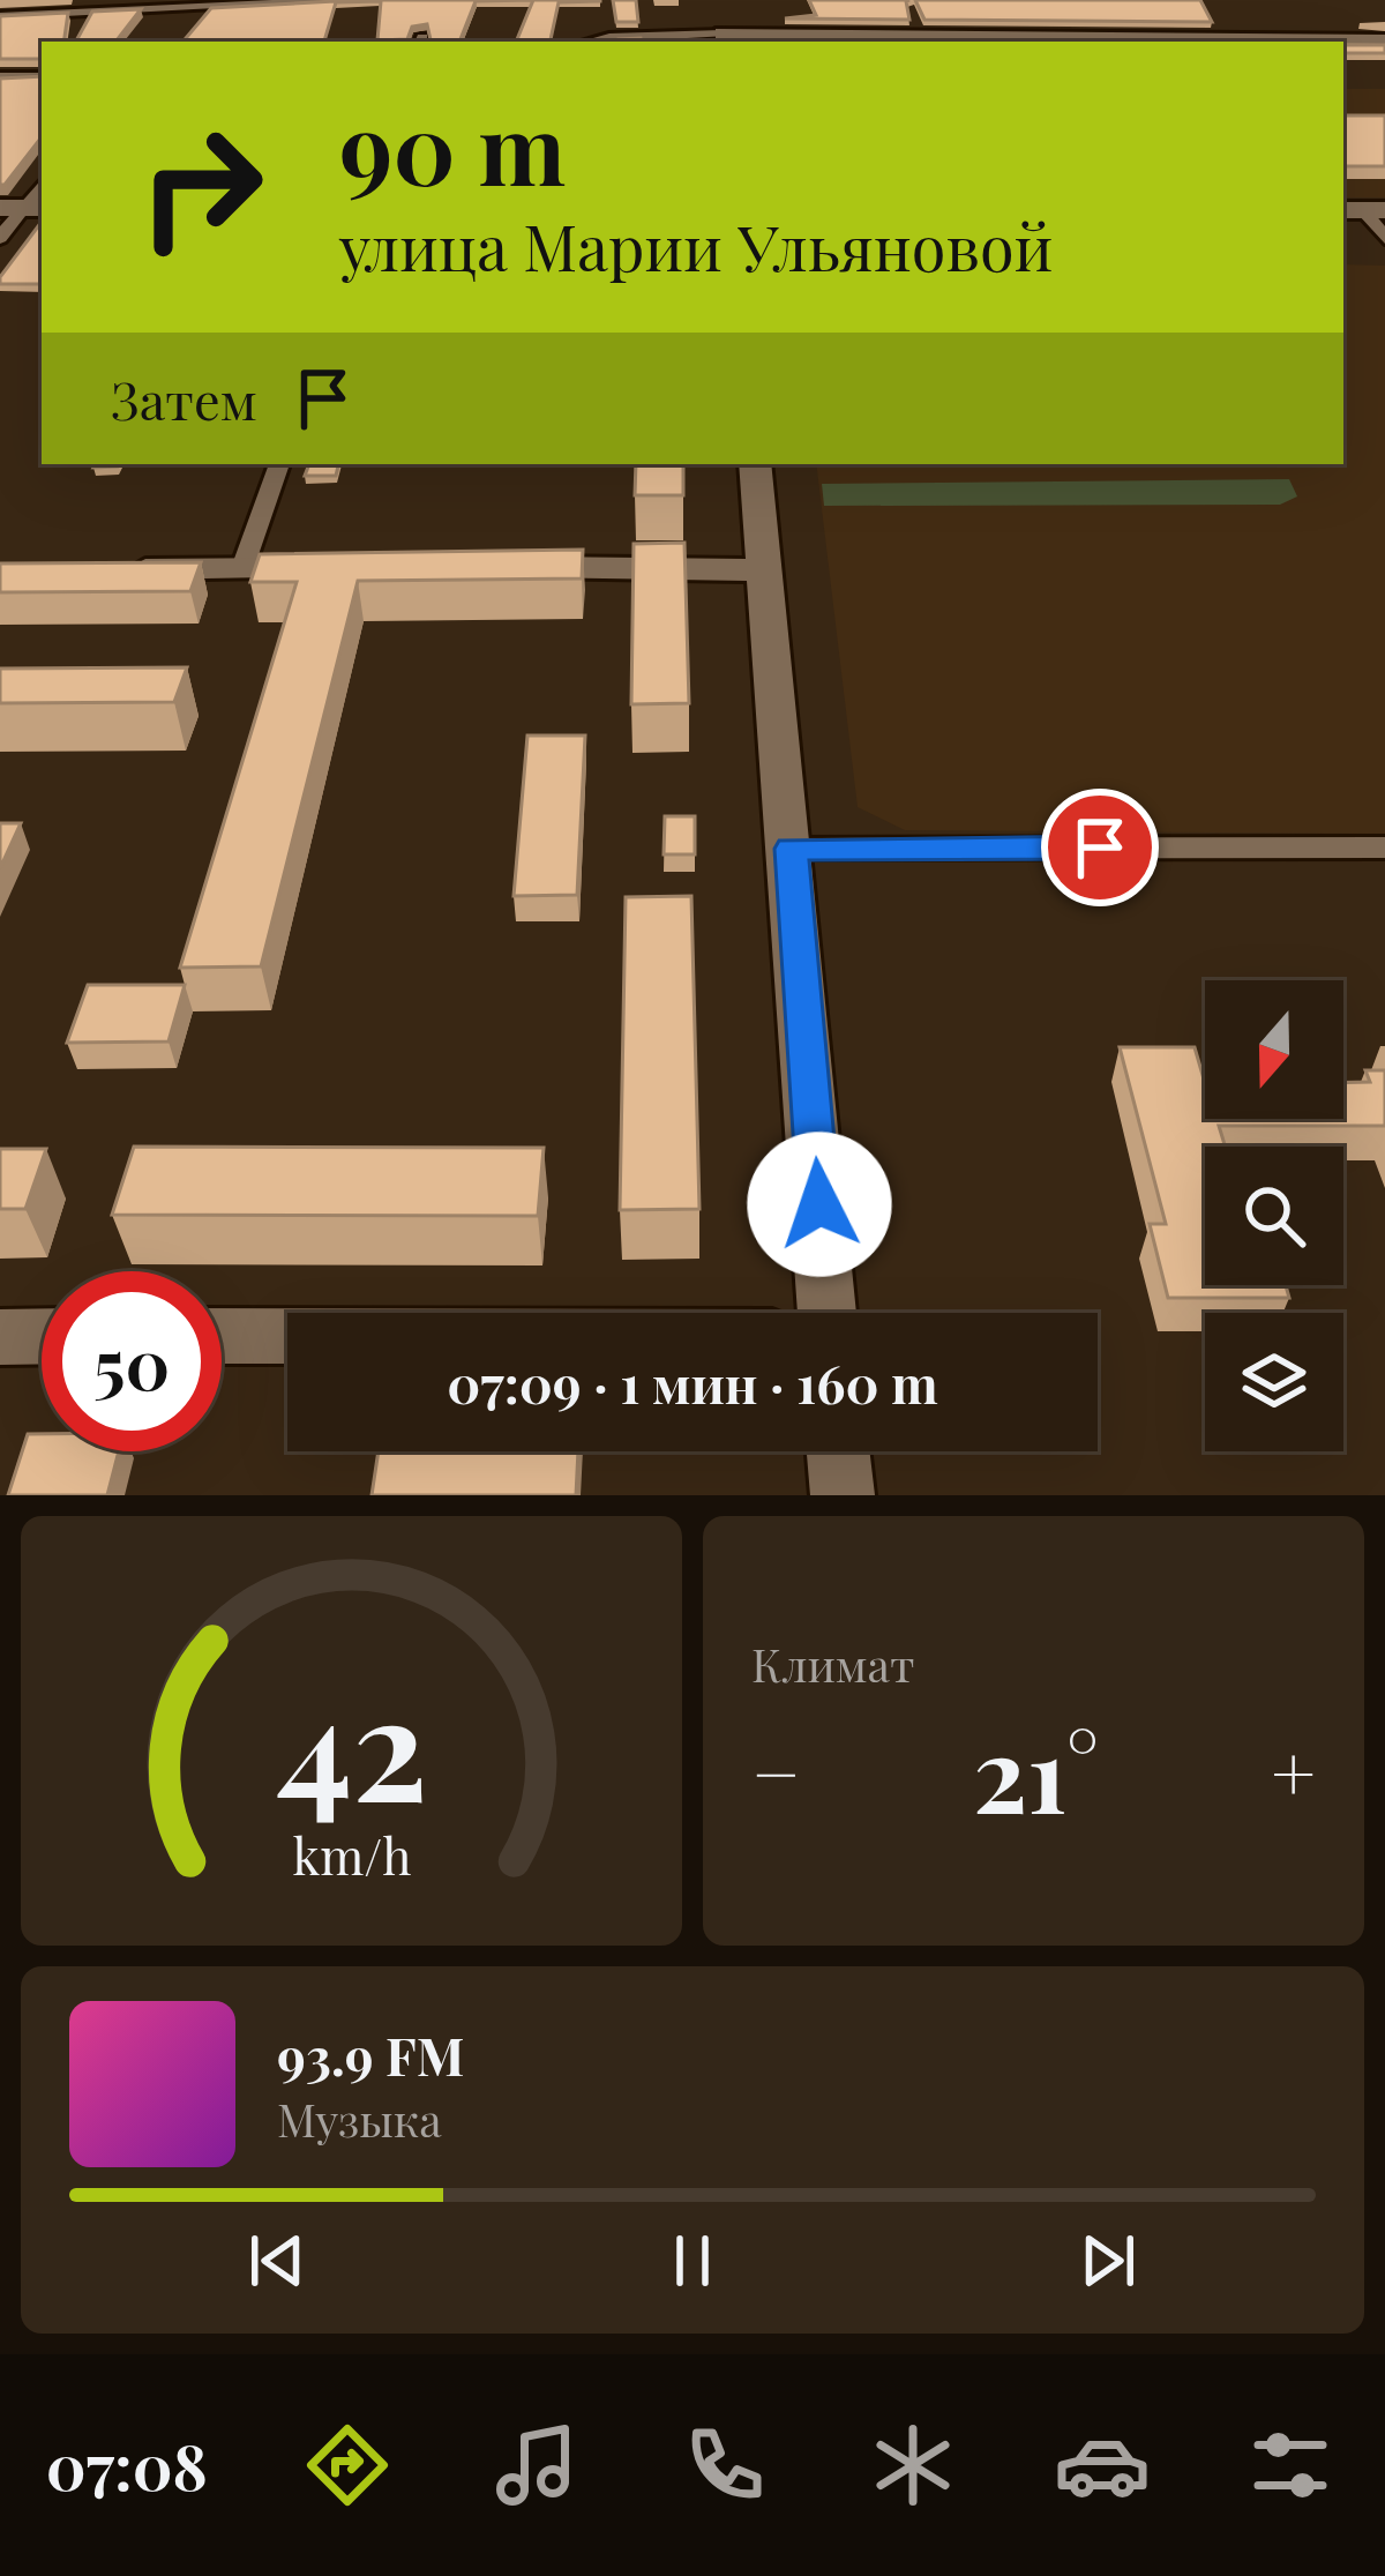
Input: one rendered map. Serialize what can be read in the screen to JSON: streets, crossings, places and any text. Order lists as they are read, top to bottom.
{
  "north": "bottom",
  "page": {
    "turn": ["90 m", "улица Марии Ульяновой"],
    "then": "Затем",
    "limit": "50",
    "trip": "07:09 · 1 мин · 160 m",
    "tile": "Климат",
    "heat": ["−", "21°", "+"],
    "song": ["93.9 FM", "Музыка"],
    "tabs": "07:08",
    "gauge": ["42", "km/h"]
  }
}
